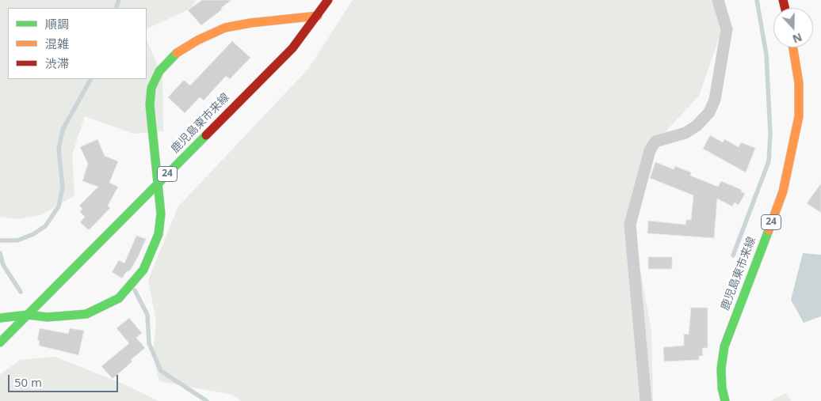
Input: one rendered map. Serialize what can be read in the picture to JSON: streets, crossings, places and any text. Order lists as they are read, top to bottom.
{
  "streets": {
    "main road": ["鹿児島東市来線", "24"]
  },
  "legend": ["順調", "混雑", "渋滞"],
  "scale_bar": "50 m",
  "north": "bottom"
}
